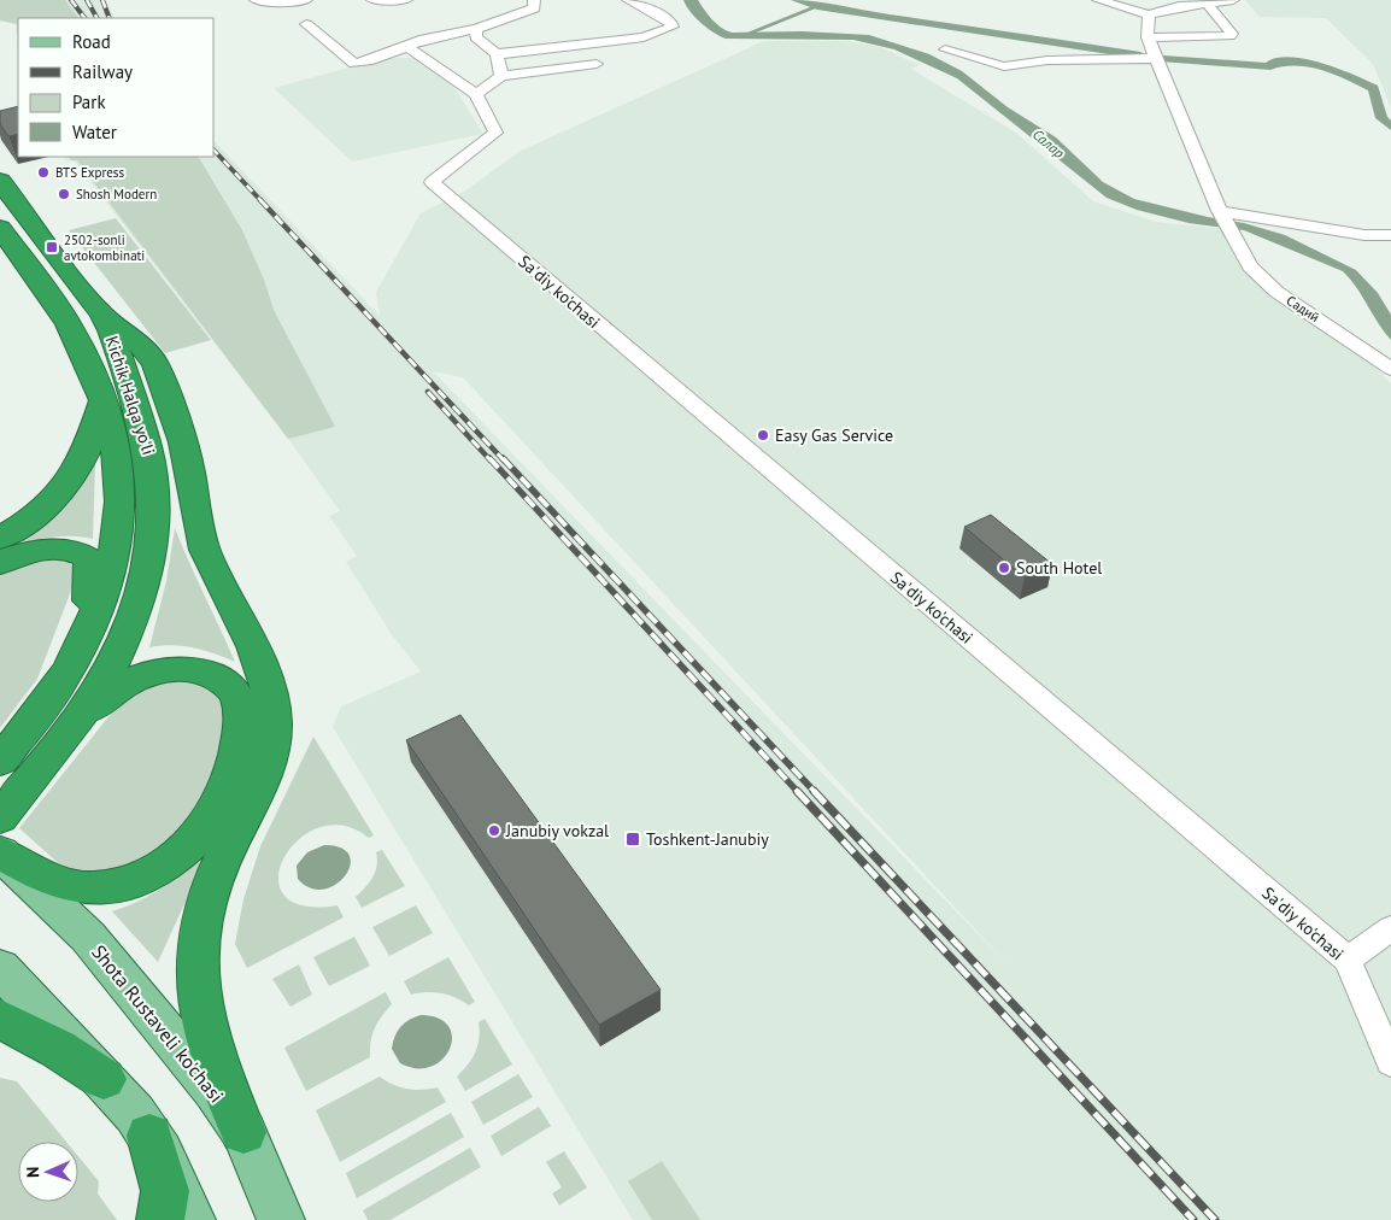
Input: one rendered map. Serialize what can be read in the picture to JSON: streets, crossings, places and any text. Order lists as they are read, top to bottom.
{
  "streets": {
    "highway": ["Kichik Halqa yo'li"],
    "main road": ["Shota Rustaveli ko'chasi"],
    "street": ["Sa'diy ko'chasi", "Садий"]
  },
  "water": ["Салар"],
  "places": {
    "other": [
      "BTS Express",
      "Shosh Modern",
      "Easy Gas Service",
      "South Hotel",
      "Janubiy vokzal"
    ],
    "transit": ["2502-sonli avtokombinati", "Toshkent-Janubiy"]
  },
  "legend": [
    "Road",
    "Railway",
    "Park",
    "Water"
  ],
  "north": "left"
}
